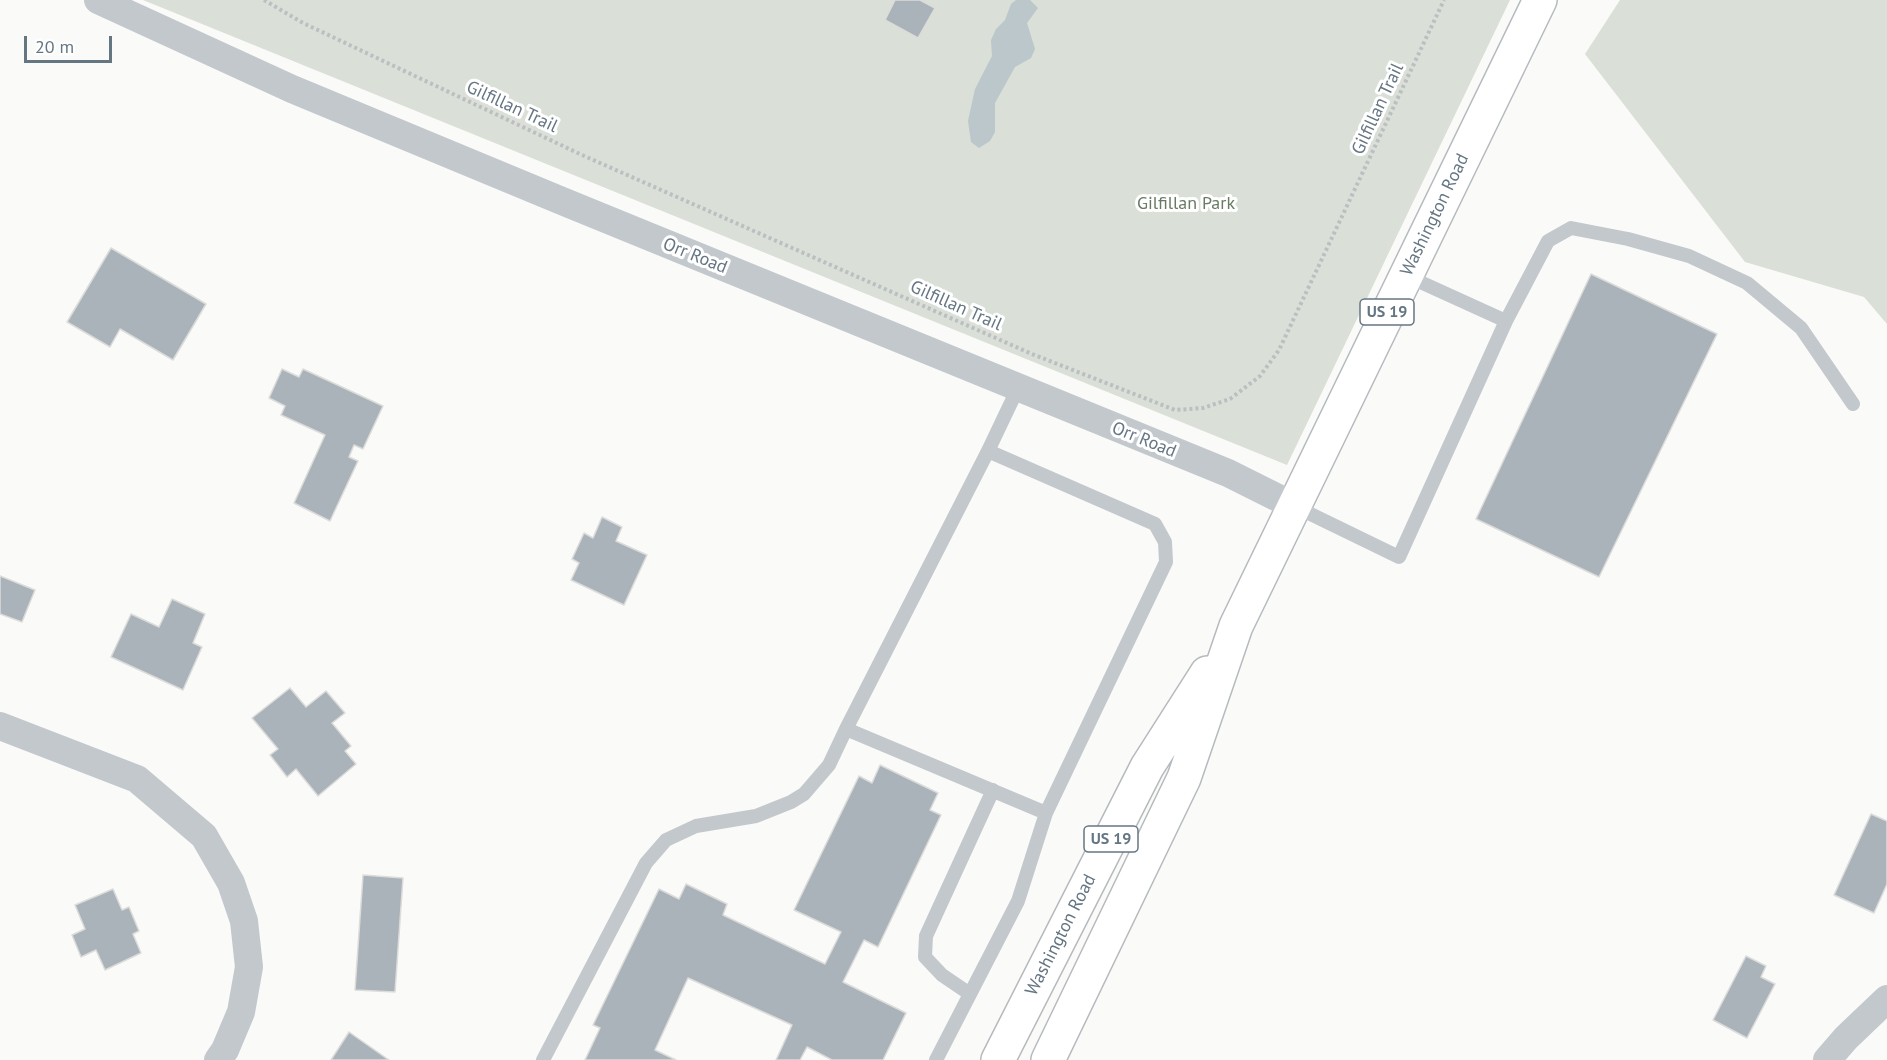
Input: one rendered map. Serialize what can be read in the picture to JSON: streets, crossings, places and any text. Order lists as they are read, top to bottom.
{
  "streets": {
    "main road": ["Washington Road", "US 19"],
    "street": ["Orr Road"],
    "path": ["Gilfillan Trail"]
  },
  "crossings": [
    ["Washington Road", "Orr Road"]
  ],
  "parks": ["Gilfillan Park"],
  "scale_bar": "20 m"
}
